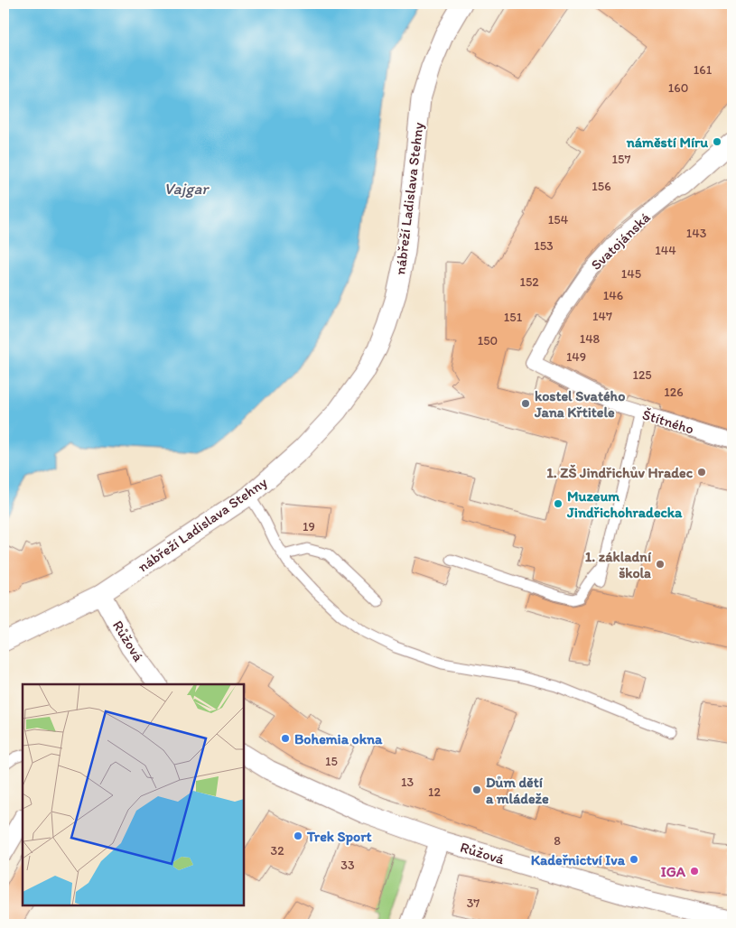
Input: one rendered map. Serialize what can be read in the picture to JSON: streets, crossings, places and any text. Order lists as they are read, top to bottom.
{
  "streets": {
    "street": [
      "nábřeží Ladislava Stehny",
      "Svatojánská",
      "Štítného",
      "Růžová"
    ]
  },
  "crossings": [
    ["nábřeží Ladislava Stehny", "Růžová"],
    ["Svatojánská", "Štítného"]
  ],
  "water": ["Vajgar"],
  "places": [
    "náměstí Míru",
    "kostel Svatého Jana Křtitele",
    "1. ZŠ Jindřichův Hradec",
    "Muzeum Jindřichohradecka",
    "1. základní škola",
    "Bohemia okna",
    "Dům dětí a mládeže",
    "Trek Sport",
    "Kadeřnictví Iva",
    "IGA"
  ],
  "house_numbers": [
    "161",
    "160",
    "157",
    "156",
    "154",
    "143",
    "153",
    "144",
    "145",
    "152",
    "146",
    "147",
    "151",
    "148",
    "150",
    "149",
    "125",
    "126",
    "19",
    "15",
    "13",
    "12",
    "8",
    "32",
    "33",
    "37"
  ]
}
